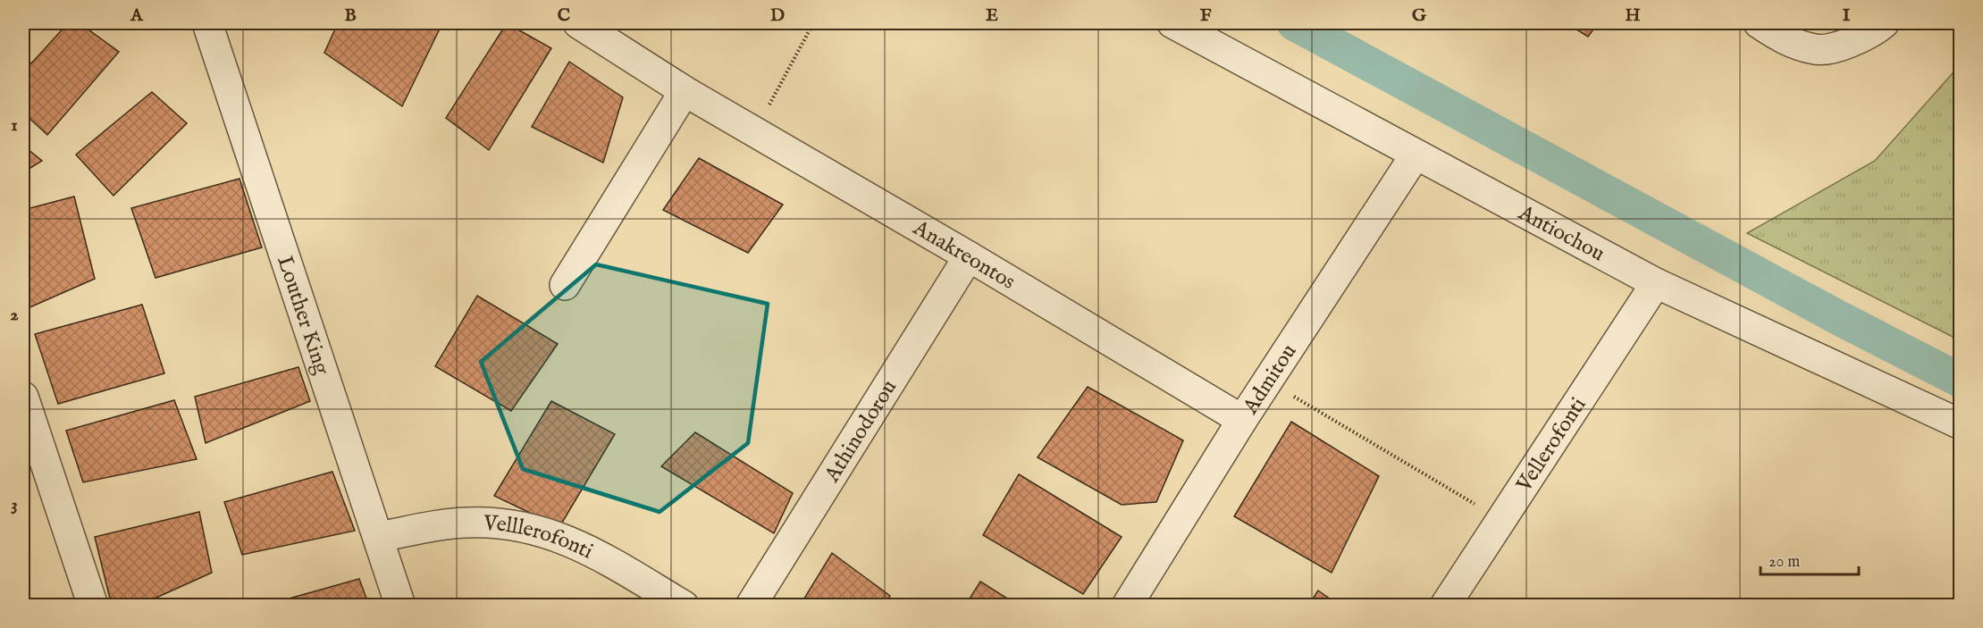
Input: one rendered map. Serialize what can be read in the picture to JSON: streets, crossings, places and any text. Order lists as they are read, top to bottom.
{
  "streets": {
    "street": [
      "Antiochou",
      "Anakreontos",
      "Louther King",
      "Admitou",
      "Athinodorou",
      "Vellerofonti",
      "Velllerofonti"
    ]
  },
  "crossings": [
    ["Antiochou", "Admitou"],
    ["Antiochou", "Vellerofonti"],
    ["Anakreontos", "Admitou"],
    ["Anakreontos", "Athinodorou"],
    ["Louther King", "Velllerofonti"]
  ],
  "scale_bar": "20 m",
  "grid": {
    "columns": [
      "A",
      "B",
      "C",
      "D",
      "E",
      "F",
      "G",
      "H",
      "I"
    ],
    "rows": ["1", "2", "3"]
  }
}
